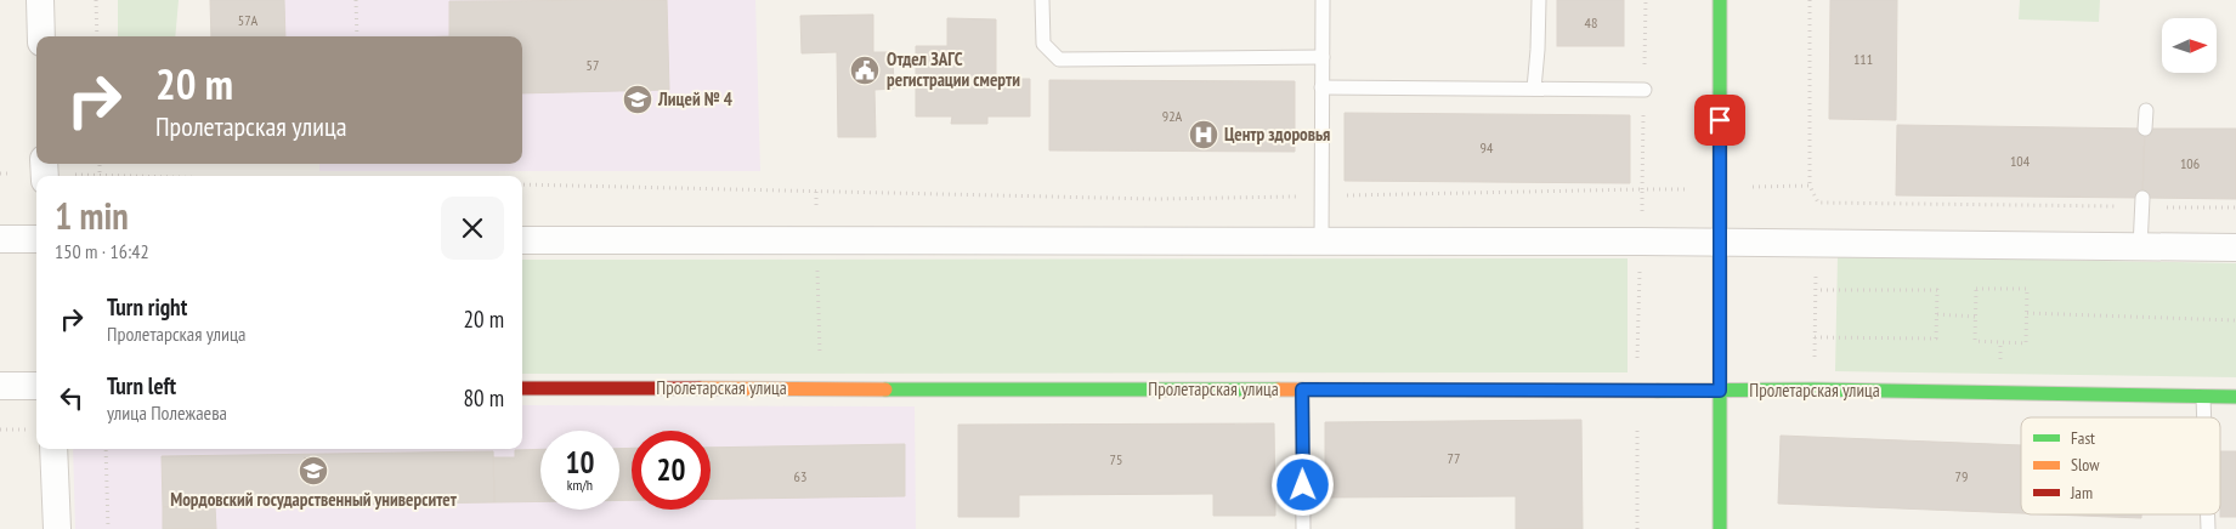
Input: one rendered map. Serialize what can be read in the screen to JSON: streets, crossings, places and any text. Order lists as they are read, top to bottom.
{
  "streets": {
    "street": ["Пролетарская улица"]
  },
  "places": {
    "public building": ["Отдел ЗАГС регистрации смерти"],
    "school or university": ["Лицей № 4", "Мордовский государственный университет"],
    "hospital": ["Центр здоровья"]
  },
  "house_numbers": [
    "57А",
    "48",
    "111",
    "57",
    "92А",
    "94",
    "104",
    "106",
    "77",
    "75",
    "63",
    "79"
  ],
  "legend": ["Fast", "Slow", "Jam"],
  "north": "right",
  "page": {
    "turn": ["20 m", "Пролетарская улица"],
    "heading": ["1 min", "150 m · 16:42"],
    "list": [
      {
        "name": "Turn right",
        "note": "Пролетарская улица",
        "value": "20 m"
      },
      {
        "name": "Turn left",
        "note": "улица Полежаева",
        "value": "80 m"
      }
    ],
    "speed": "10 km/h",
    "limit": "20"
  }
}
